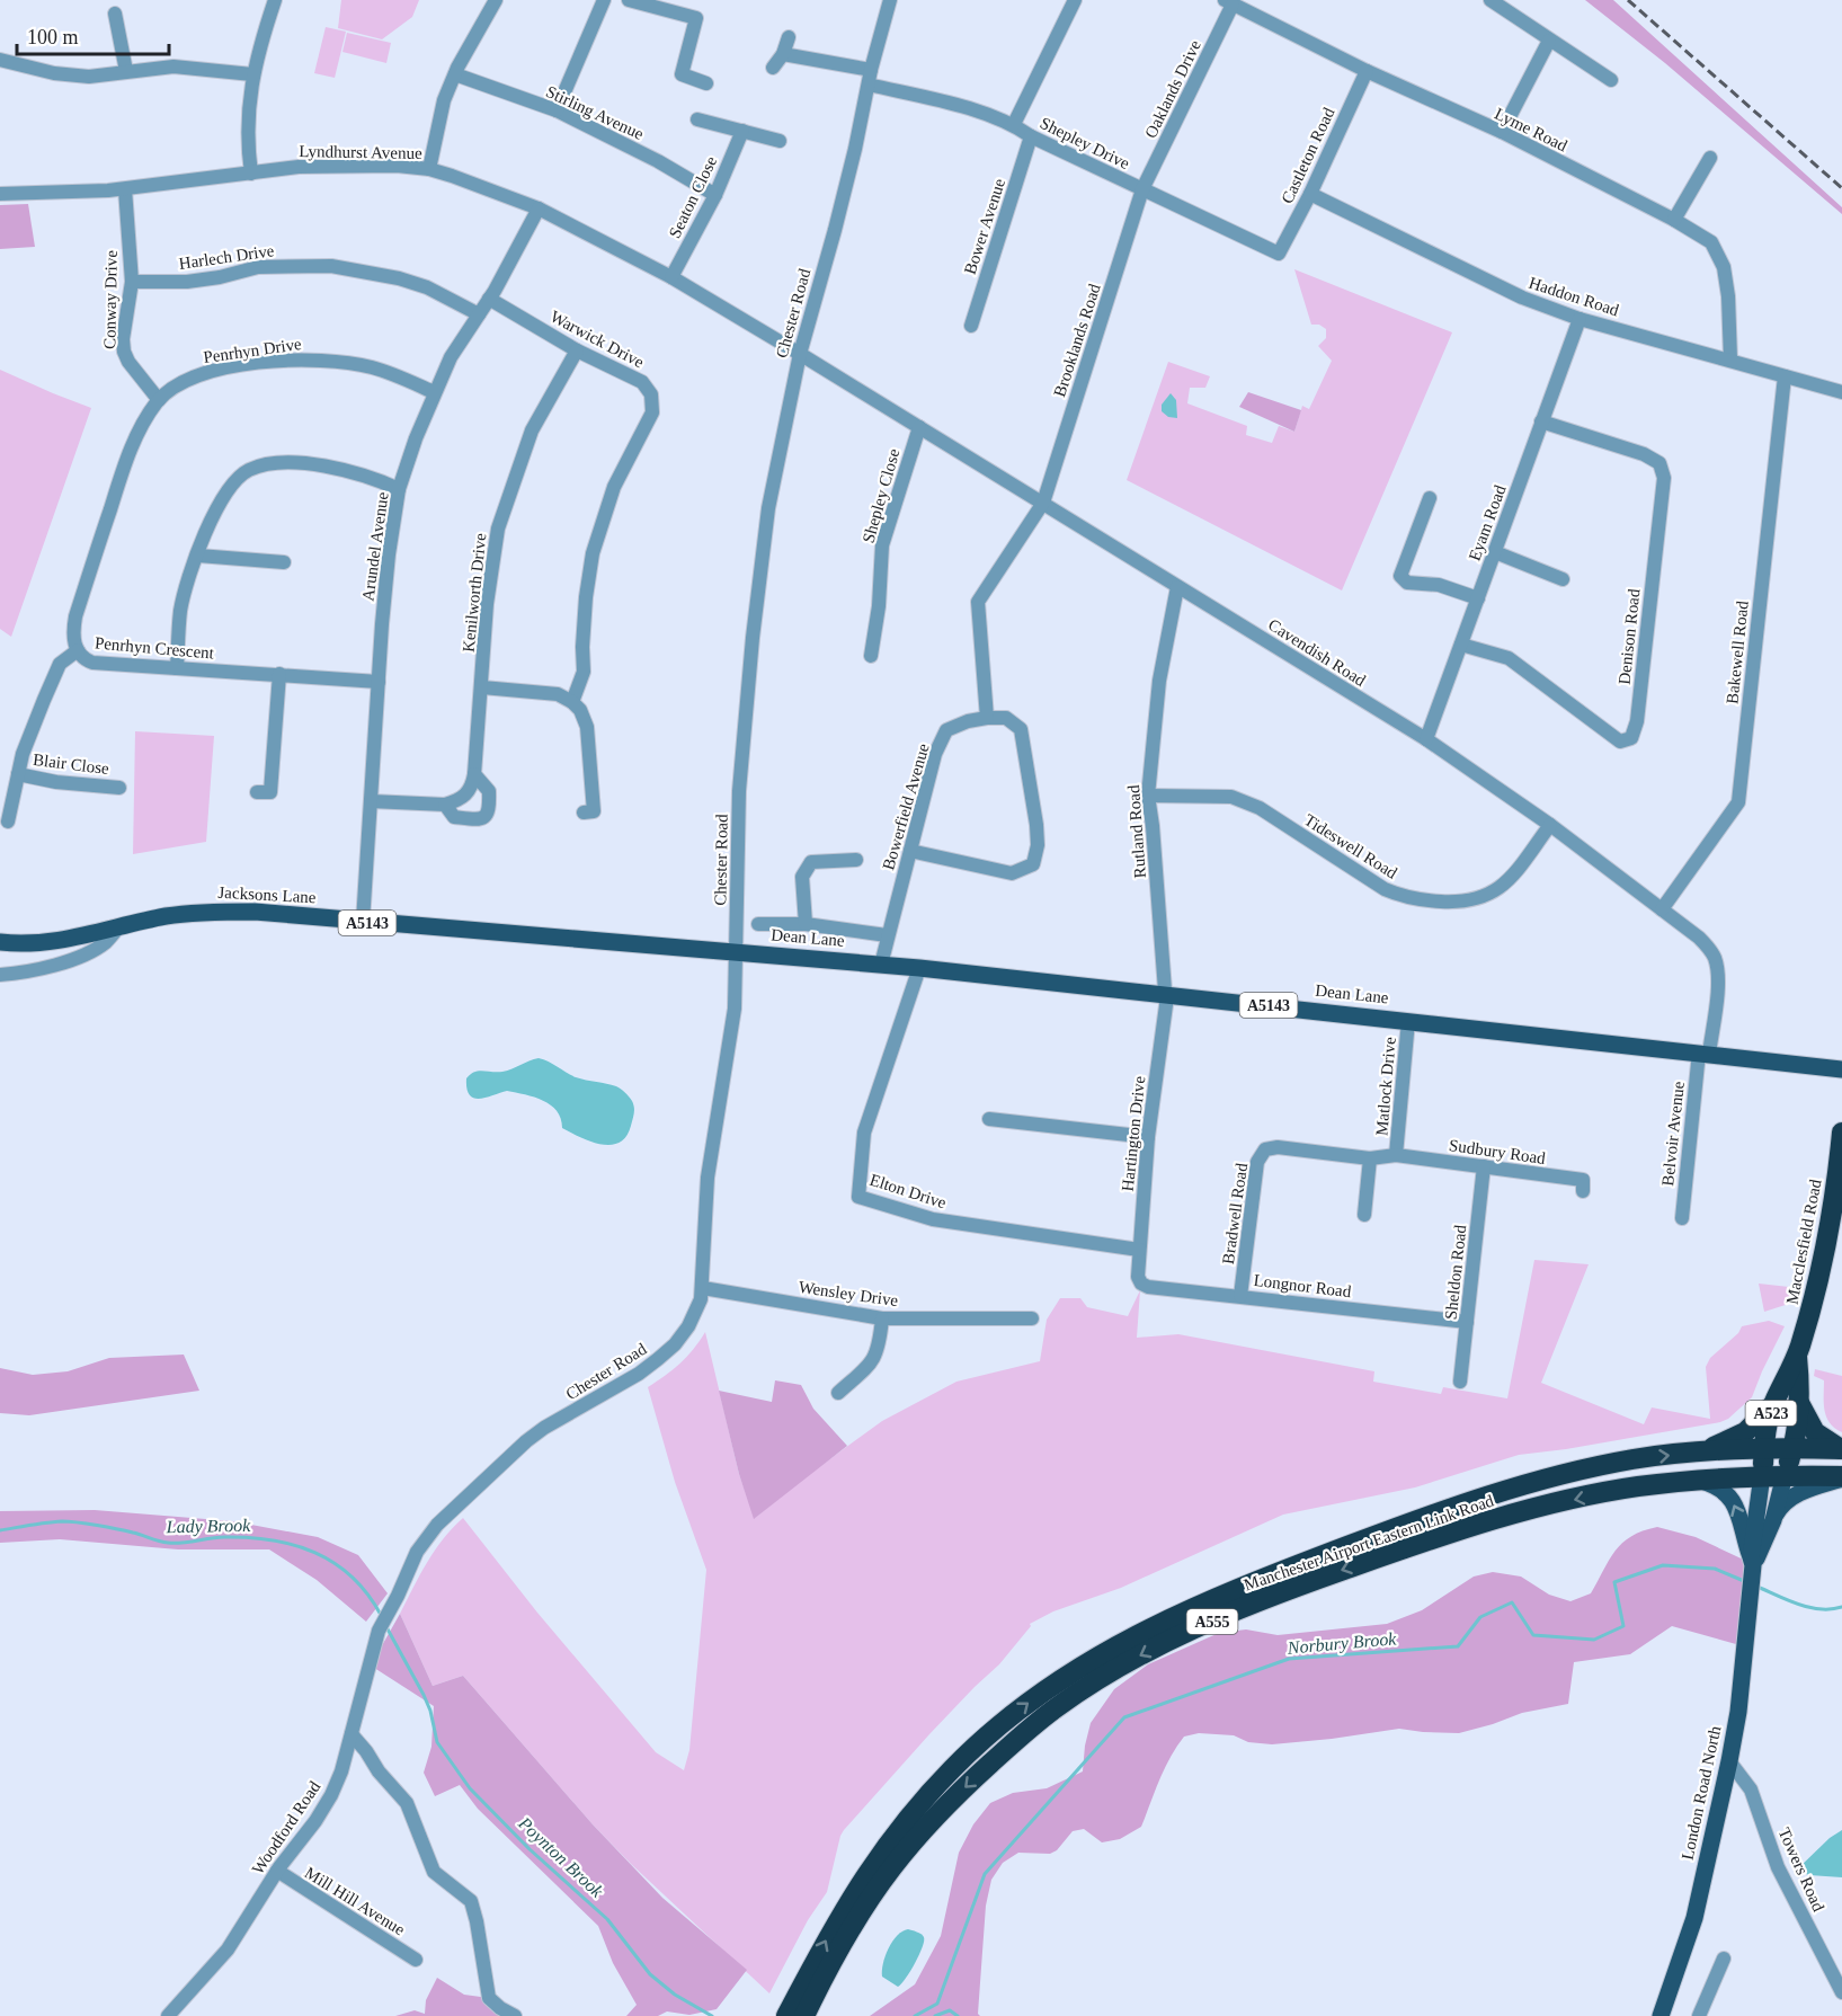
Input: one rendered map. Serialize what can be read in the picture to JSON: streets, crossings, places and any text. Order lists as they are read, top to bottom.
{
  "streets": {
    "highway": [
      "Macclesfield Road",
      "A523",
      "Manchester Airport Eastern Link Road",
      "A555"
    ],
    "main road": [
      "Jacksons Lane",
      "A5143",
      "Dean Lane",
      "London Road North"
    ],
    "street": [
      "Oaklands Drive",
      "Stirling Avenue",
      "Lyme Road",
      "Shepley Drive",
      "Lyndhurst Avenue",
      "Castleton Road",
      "Seaton Close",
      "Bower Avenue",
      "Harlech Drive",
      "Haddon Road",
      "Conway Drive",
      "Chester Road",
      "Warwick Drive",
      "Brooklands Road",
      "Penrhyn Drive",
      "Shepley Close",
      "Eyam Road",
      "Arundel Avenue",
      "Kenilworth Drive",
      "Denison Road",
      "Penrhyn Crescent",
      "Cavendish Road",
      "Bakewell Road",
      "Blair Close",
      "Bowerfield Avenue",
      "Rutland Road",
      "Tideswell Road",
      "Matlock Drive",
      "Hartington Drive",
      "Belvoir Avenue",
      "Sudbury Road",
      "Elton Drive",
      "Bradwell Road",
      "Sheldon Road",
      "Longnor Road",
      "Wensley Drive",
      "Woodford Road",
      "Towers Road",
      "Mill Hill Avenue"
    ]
  },
  "crossings": [
    ["Oaklands Drive", "Lyme Road"],
    ["Oaklands Drive", "Shepley Drive"],
    ["Oaklands Drive", "Brooklands Road"],
    ["Stirling Avenue", "Seaton Close"],
    ["Lyme Road", "Castleton Road"],
    ["Lyme Road", "Haddon Road"],
    ["Shepley Drive", "Castleton Road"],
    ["Shepley Drive", "Bower Avenue"],
    ["Shepley Drive", "Chester Road"],
    ["Shepley Drive", "Brooklands Road"],
    ["Lyndhurst Avenue", "Seaton Close"],
    ["Lyndhurst Avenue", "Conway Drive"],
    ["Lyndhurst Avenue", "Chester Road"],
    ["Lyndhurst Avenue", "Arundel Avenue"],
    ["Lyndhurst Avenue", "Cavendish Road"],
    ["Castleton Road", "Haddon Road"],
    ["Harlech Drive", "Conway Drive"],
    ["Harlech Drive", "Arundel Avenue"],
    ["Haddon Road", "Eyam Road"],
    ["Haddon Road", "Bakewell Road"],
    ["Conway Drive", "Penrhyn Drive"],
    ["Conway Drive", "Penrhyn Crescent"],
    ["Chester Road", "Cavendish Road"],
    ["Chester Road", "Jacksons Lane"],
    ["Chester Road", "Dean Lane"],
    ["Chester Road", "Wensley Drive"],
    ["Chester Road", "Woodford Road"],
    ["Warwick Drive", "Arundel Avenue"],
    ["Warwick Drive", "Kenilworth Drive"],
    ["Brooklands Road", "Cavendish Road"],
    ["Penrhyn Drive", "Arundel Avenue"],
    ["Penrhyn Drive", "Penrhyn Crescent"],
    ["Shepley Close", "Cavendish Road"],
    ["Eyam Road", "Denison Road"],
    ["Eyam Road", "Cavendish Road"],
    ["Arundel Avenue", "Penrhyn Crescent"],
    ["Arundel Avenue", "Jacksons Lane"],
    ["Cavendish Road", "Bakewell Road"],
    ["Cavendish Road", "Rutland Road"],
    ["Cavendish Road", "Tideswell Road"],
    ["Cavendish Road", "Dean Lane"],
    ["Cavendish Road", "Belvoir Avenue"],
    ["Bowerfield Avenue", "Dean Lane"],
    ["Rutland Road", "Tideswell Road"],
    ["Rutland Road", "Dean Lane"],
    ["Rutland Road", "Hartington Drive"],
    ["Jacksons Lane", "Dean Lane"],
    ["Dean Lane", "Matlock Drive"],
    ["Dean Lane", "Hartington Drive"],
    ["Dean Lane", "Belvoir Avenue"],
    ["Dean Lane", "Elton Drive"],
    ["Matlock Drive", "Sudbury Road"],
    ["Matlock Drive", "Bradwell Road"],
    ["Hartington Drive", "Elton Drive"],
    ["Hartington Drive", "Longnor Road"],
    ["Sudbury Road", "Bradwell Road"],
    ["Sudbury Road", "Sheldon Road"],
    ["Bradwell Road", "Longnor Road"],
    ["Macclesfield Road", "Manchester Airport Eastern Link Road"],
    ["Macclesfield Road", "A555"],
    ["Macclesfield Road", "London Road North"],
    ["Sheldon Road", "Longnor Road"],
    ["Manchester Airport Eastern Link Road", "A555"],
    ["London Road North", "Towers Road"],
    ["Woodford Road", "Mill Hill Avenue"]
  ],
  "water": ["Lady Brook", "Norbury Brook", "Poynton Brook"],
  "scale_bar": "100 m"
}
